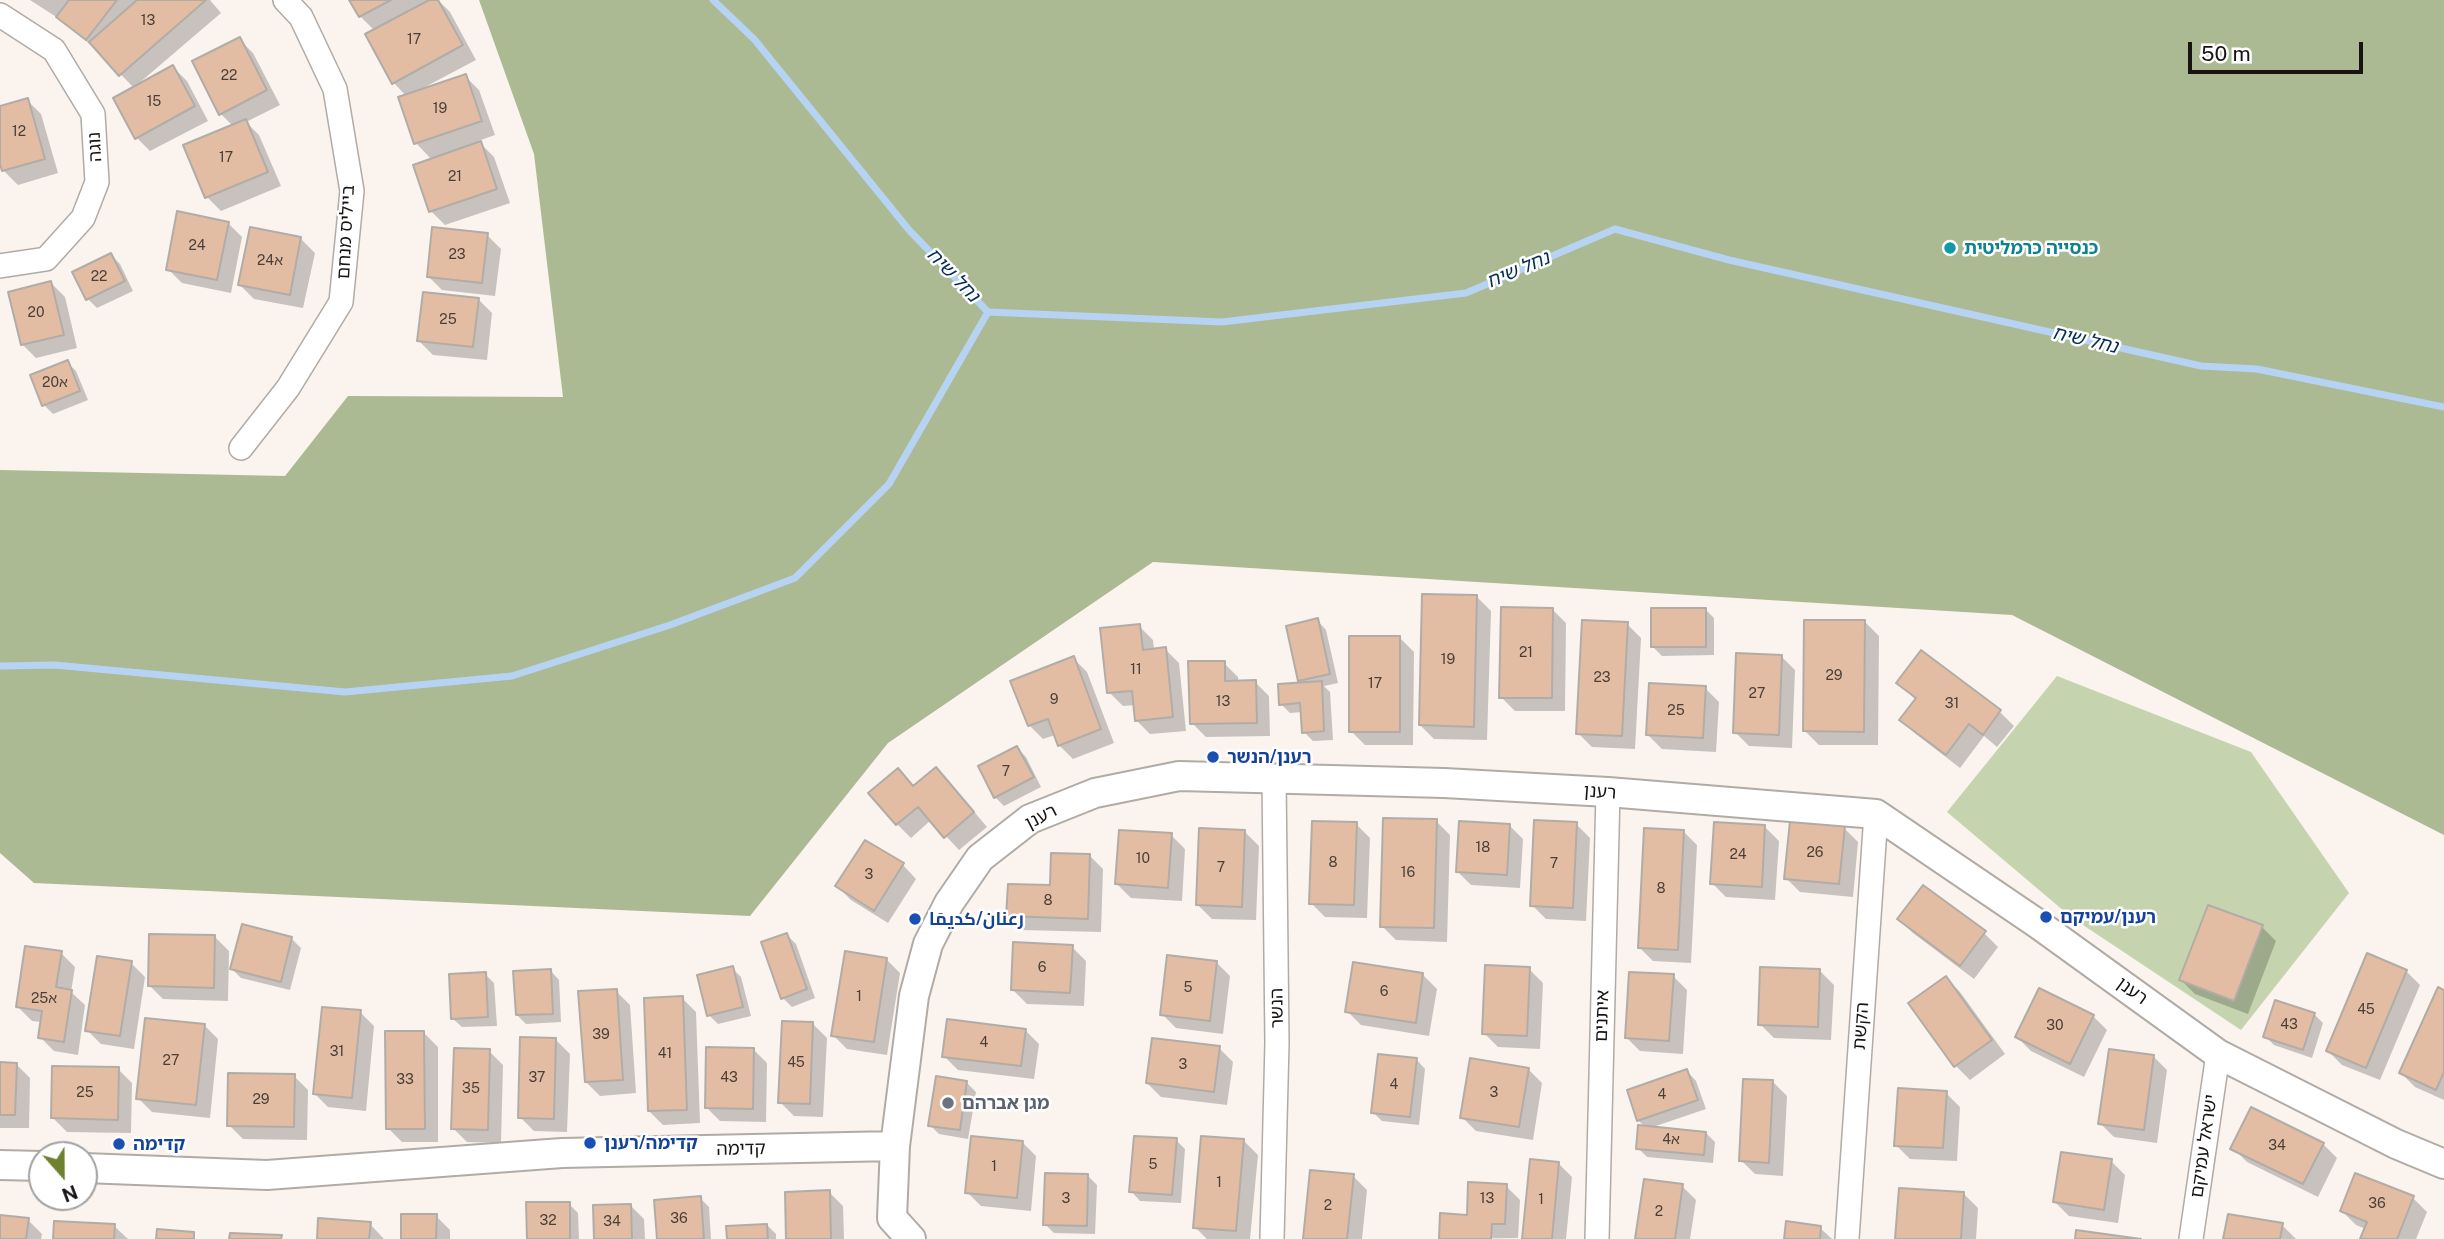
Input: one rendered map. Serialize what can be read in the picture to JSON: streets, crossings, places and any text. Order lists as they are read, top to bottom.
{
  "streets": {
    "street": [
      "נוגה",
      "בייליס מנחם",
      "רענן",
      "הנשר",
      "איתנים",
      "הקשת",
      "ישראל עמיקם",
      "קדימה"
    ]
  },
  "crossings": [
    ["רענן", "הנשר"],
    ["רענן", "איתנים"],
    ["רענן", "הקשת"],
    ["רענן", "ישראל עמיקם"],
    ["רענן", "קדימה"]
  ],
  "water": ["נחל שיח"],
  "places": [
    "כנסייה כרמליטית",
    "רענן/הנשר",
    "רענן/עמיקם",
    "رعنان/كديمَا",
    "מגן אברהם",
    "קדימה/רענן",
    "קדימה"
  ],
  "house_numbers": [
    "13",
    "17",
    "22",
    "15",
    "19",
    "12",
    "17",
    "21",
    "24",
    "23",
    "24א",
    "22",
    "20",
    "25",
    "20א",
    "21",
    "19",
    "11",
    "29",
    "23",
    "17",
    "27",
    "9",
    "13",
    "31",
    "25",
    "7",
    "18",
    "26",
    "24",
    "10",
    "8",
    "7",
    "7",
    "16",
    "3",
    "8",
    "8",
    "6",
    "5",
    "6",
    "1",
    "25א",
    "45",
    "43",
    "30",
    "39",
    "4",
    "31",
    "41",
    "27",
    "45",
    "3",
    "37",
    "43",
    "33",
    "4",
    "35",
    "25",
    "3",
    "4",
    "29",
    "4א",
    "34",
    "5",
    "1",
    "1",
    "3",
    "13",
    "1",
    "36",
    "2",
    "2",
    "36",
    "32",
    "34"
  ],
  "scale_bar": "50 m",
  "north": "bottom"
}
